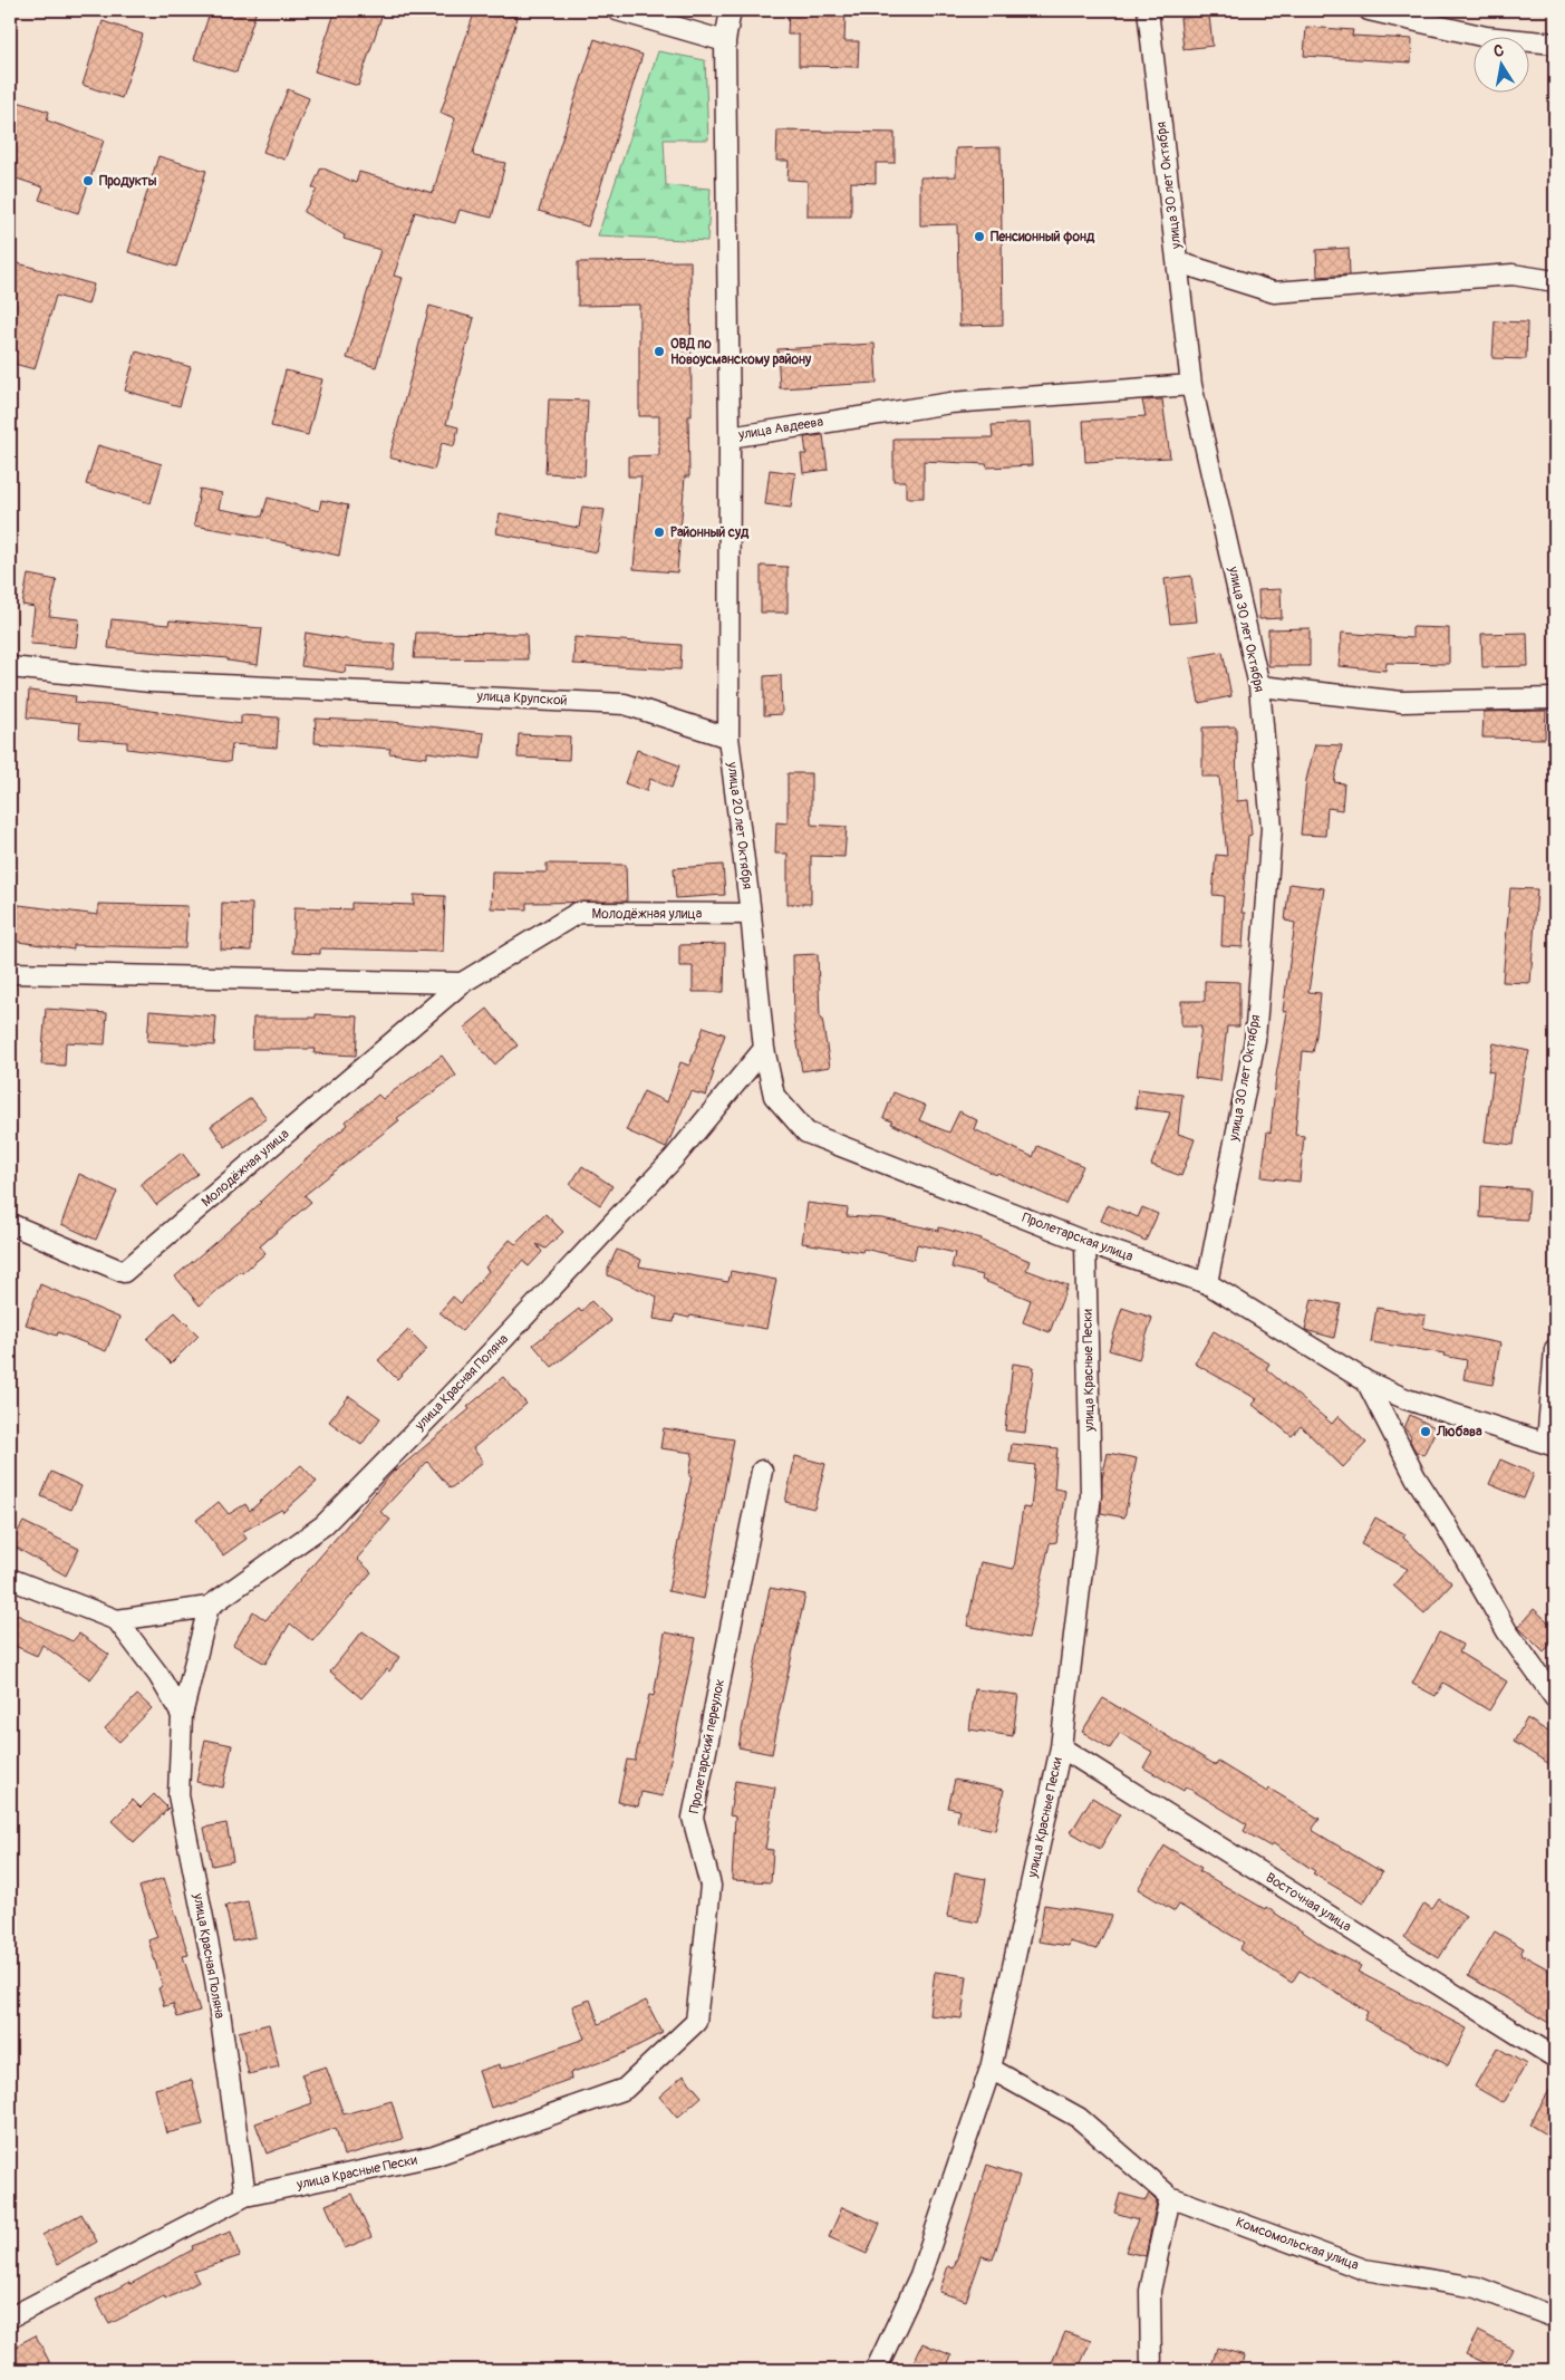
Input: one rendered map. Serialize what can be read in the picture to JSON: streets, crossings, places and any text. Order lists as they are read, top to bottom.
{
  "streets": {
    "street": [
      "улица 30 лет Октября",
      "улица Авдеева",
      "улица Крупской",
      "улица 20 лет Октября",
      "Молодёжная улица",
      "Пролетарская улица",
      "улица Красные Пески",
      "улица Красная Поляна",
      "Пролетарский переулок",
      "Восточная улица",
      "Комсомольская улица"
    ]
  },
  "crossings": [
    ["улица 30 лет Октября", "улица Авдеева"],
    ["улица 30 лет Октября", "Пролетарская улица"],
    ["улица Крупской", "улица 20 лет Октября"],
    ["улица 20 лет Октября", "Молодёжная улица"],
    ["улица 20 лет Октября", "Пролетарская улица"],
    ["Молодёжная улица", "Пролетарская улица"],
    ["Пролетарская улица", "улица Красные Пески"],
    ["Пролетарская улица", "улица Красная Поляна"],
    ["улица Красные Пески", "улица Красная Поляна"],
    ["улица Красные Пески", "Пролетарский переулок"],
    ["улица Красные Пески", "Восточная улица"],
    ["улица Красные Пески", "Комсомольская улица"]
  ],
  "places": [
    "Продукты",
    "Пенсионный фонд",
    "ОВД по Новоусманскому району",
    "Районный суд",
    "Любава"
  ],
  "north": "top"
}
